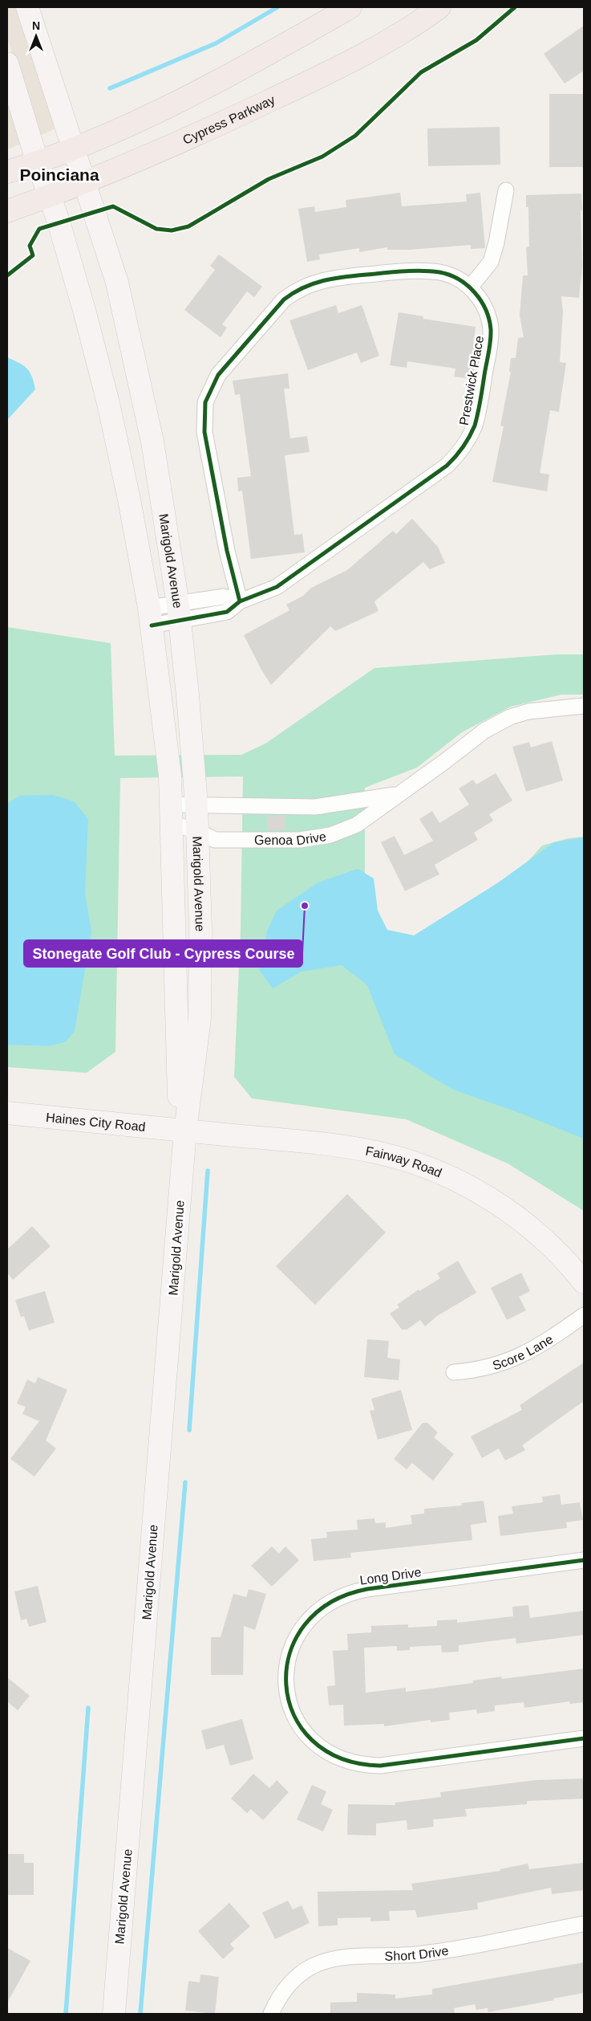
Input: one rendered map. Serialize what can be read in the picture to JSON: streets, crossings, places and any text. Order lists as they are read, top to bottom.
{
  "streets": {
    "main road": [
      "Cypress Parkway",
      "Marigold Avenue",
      "Haines City Road",
      "Fairway Road"
    ],
    "street": [
      "Prestwick Place",
      "Genoa Drive",
      "Score Lane",
      "Long Drive",
      "Short Drive"
    ]
  },
  "crossings": [
    ["Cypress Parkway", "Marigold Avenue"],
    ["Prestwick Place", "Marigold Avenue"],
    ["Marigold Avenue", "Genoa Drive"],
    ["Marigold Avenue", "Haines City Road"],
    ["Marigold Avenue", "Fairway Road"],
    ["Haines City Road", "Fairway Road"]
  ],
  "districts": ["Poinciana"],
  "places": ["Stonegate Golf Club - Cypress Course"],
  "north": "top"
}
